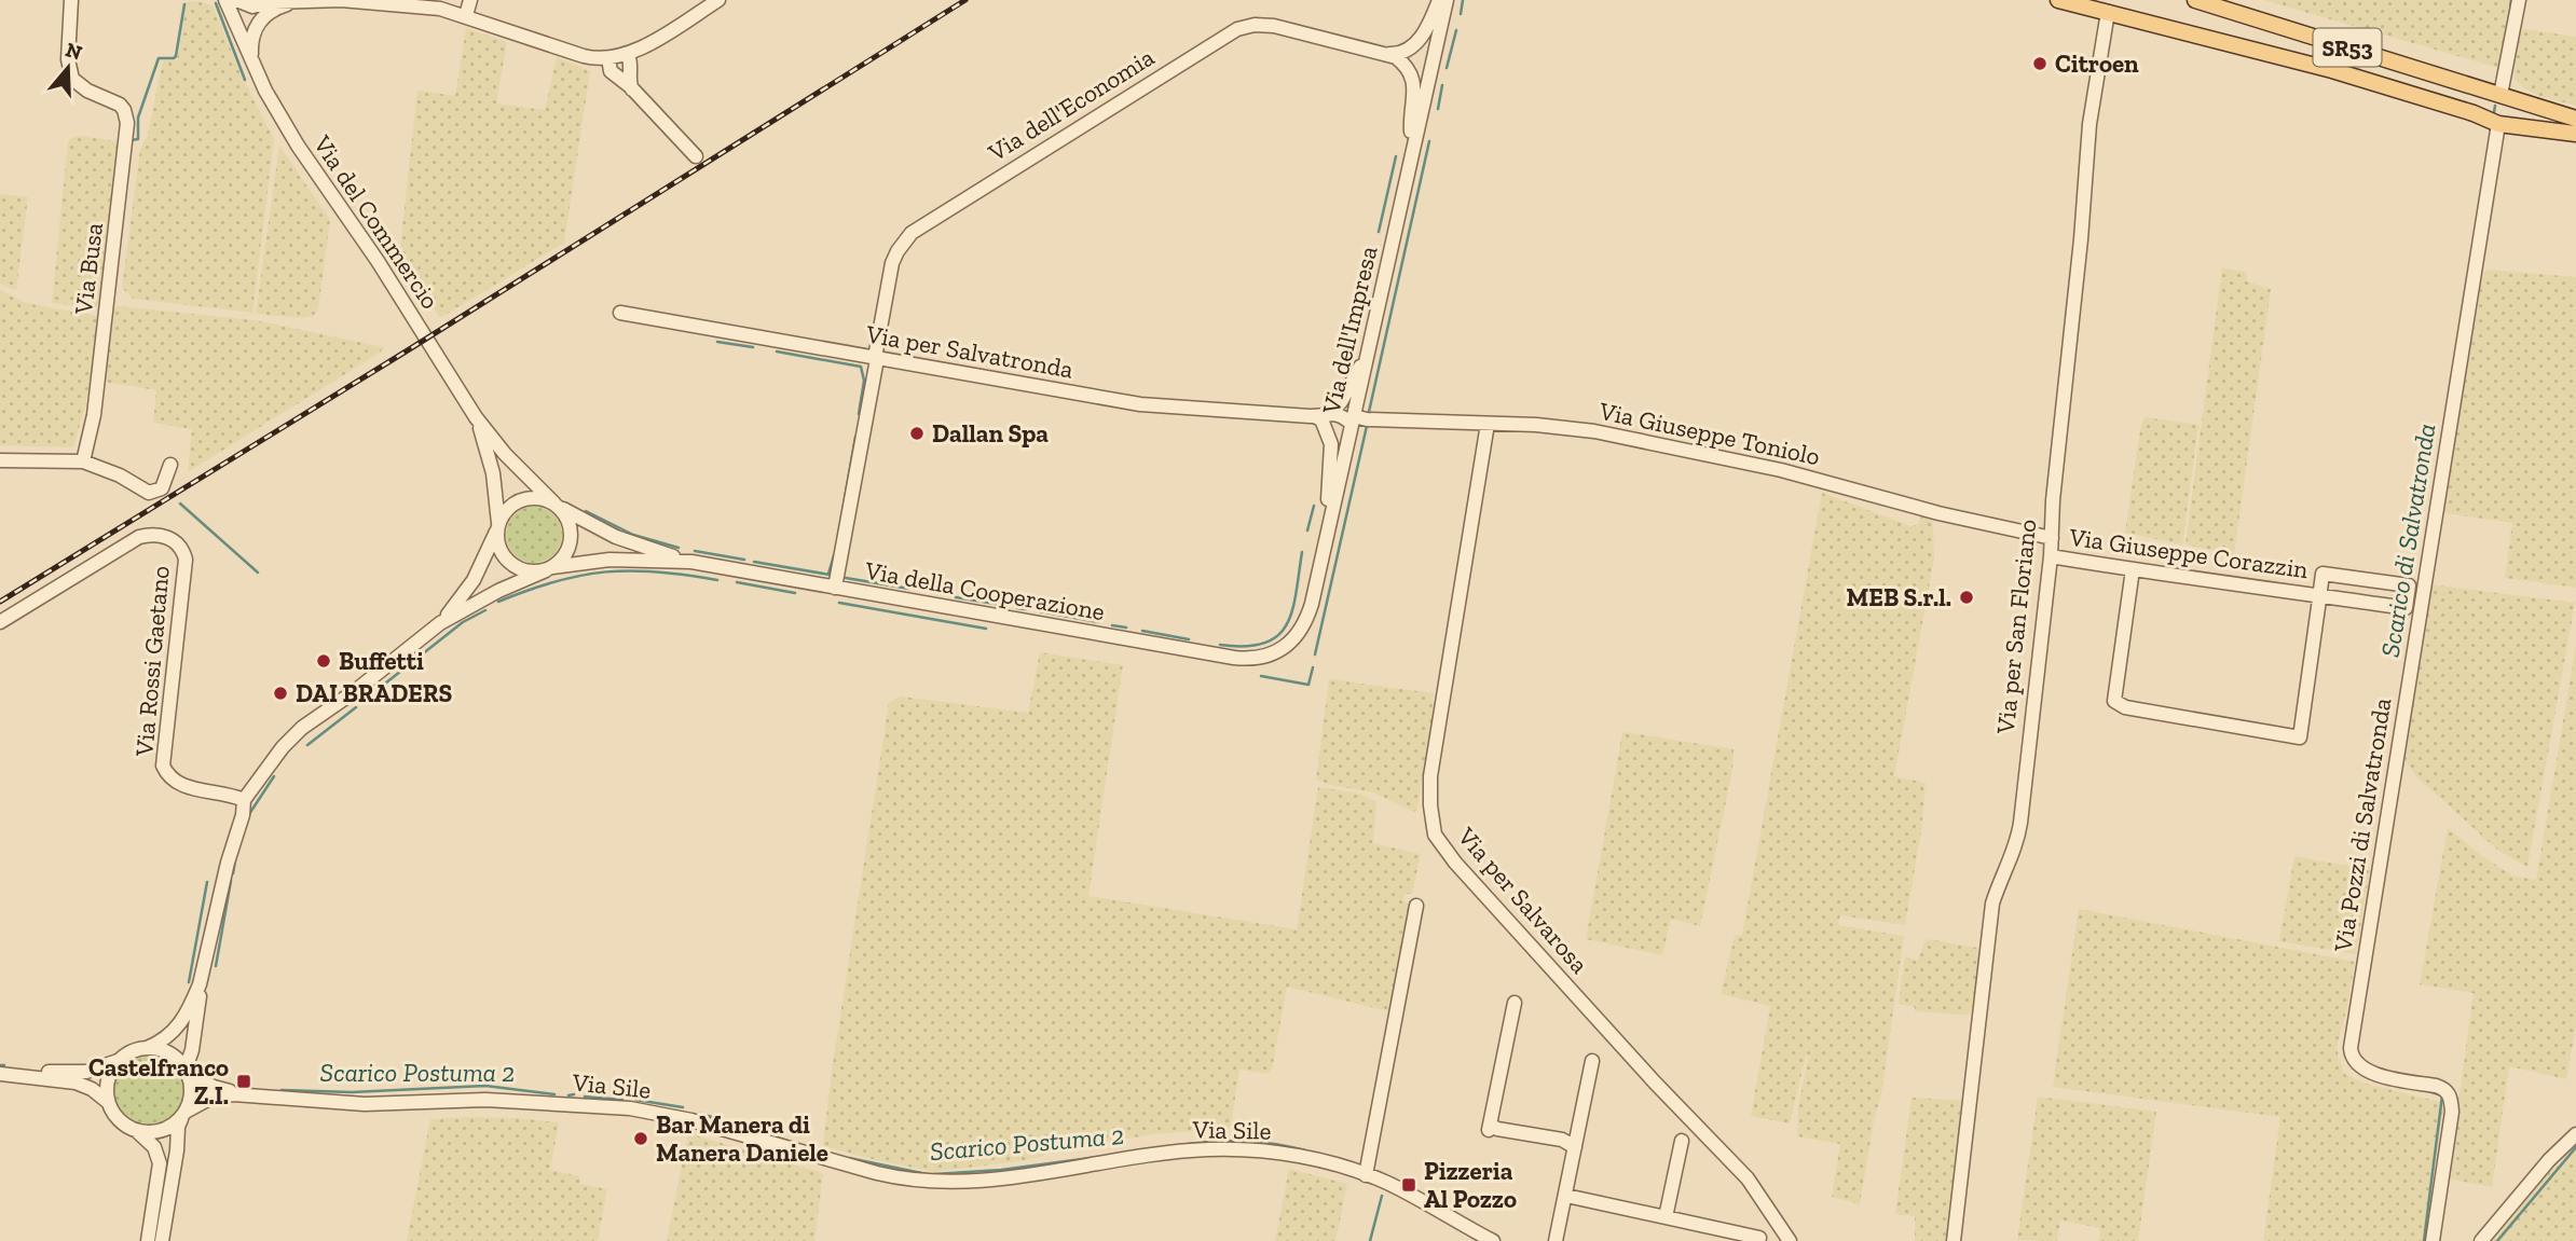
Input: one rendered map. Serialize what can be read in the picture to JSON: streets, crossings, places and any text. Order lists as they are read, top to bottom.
{
  "streets": {
    "main road": ["SR53"],
    "street": [
      "Via dell'Economia",
      "Via del Commercio",
      "Via Busa",
      "Via dell'Impresa",
      "Via per Salvatronda",
      "Via Giuseppe Toniolo",
      "Via Giuseppe Corazzin",
      "Via della Cooperazione",
      "Via per San Floriano",
      "Via Rossi Gaetano",
      "Via Pozzi di Salvatronda",
      "Via per Salvarosa",
      "Via Sile"
    ]
  },
  "crossings": [
    ["Via dell'Economia", "Via per Salvatronda"],
    ["Via dell'Economia", "Via della Cooperazione"],
    ["Via del Commercio", "Via della Cooperazione"],
    ["Via dell'Impresa", "Via per Salvatronda"],
    ["Via dell'Impresa", "Via Giuseppe Toniolo"],
    ["Via dell'Impresa", "Via della Cooperazione"],
    ["Via per Salvatronda", "Via Giuseppe Toniolo"],
    ["Via Giuseppe Toniolo", "Via per San Floriano"],
    ["Via Giuseppe Toniolo", "Via per Salvarosa"],
    ["Via Giuseppe Corazzin", "Via per San Floriano"],
    ["Via della Cooperazione", "Via Rossi Gaetano"],
    ["Via della Cooperazione", "Via Sile"]
  ],
  "water": ["Scarico di Salvatronda", "Scarico Postuma 2"],
  "places": {
    "other": [
      "Citroen",
      "Dallan Spa",
      "MEB S.r.l.",
      "Buffetti",
      "DAI BRADERS",
      "Bar Manera di Manera Daniele"
    ],
    "transit": ["Castelfranco Z.I.", "Pizzeria Al Pozzo"]
  },
  "north": "top"
}
